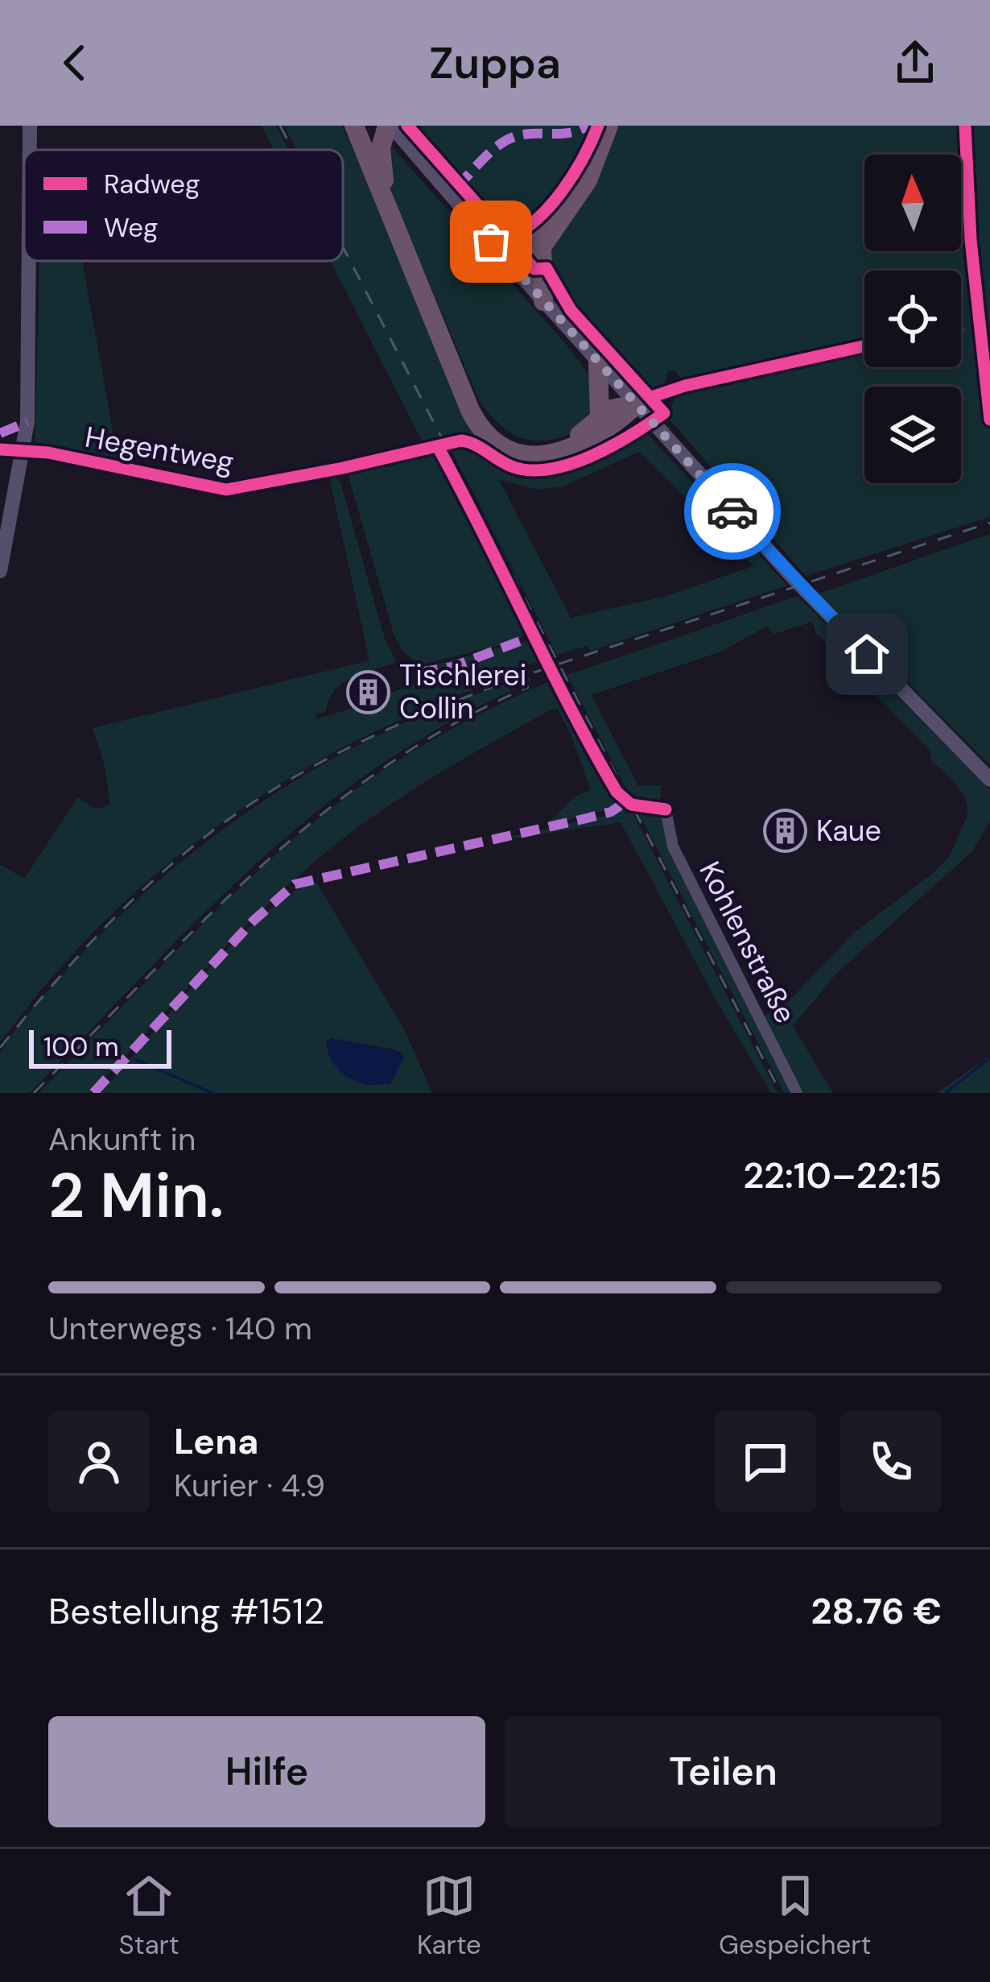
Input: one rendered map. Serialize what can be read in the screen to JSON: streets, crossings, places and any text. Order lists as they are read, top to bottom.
{
  "streets": {
    "street": ["Hegentweg", "Kohlenstraße"]
  },
  "places": {
    "building": ["Tischlerei Collin", "Kaue"]
  },
  "legend": ["Radweg", "Weg"],
  "scale_bar": "100 m",
  "north": "top",
  "page": {
    "header": "Zuppa",
    "scale": "100 m",
    "heading": ["2 Min.", "Ankunft in", "22:10–22:15"],
    "panel": [
      "Lena",
      "Kurier · 4.9",
      "Bestellung #1512",
      "28.76 €"
    ],
    "bar": "Unterwegs · 140 m",
    "buttons": ["Hilfe", "Teilen"],
    "tabs": ["Start", "Karte", "Gespeichert"]
  }
}
